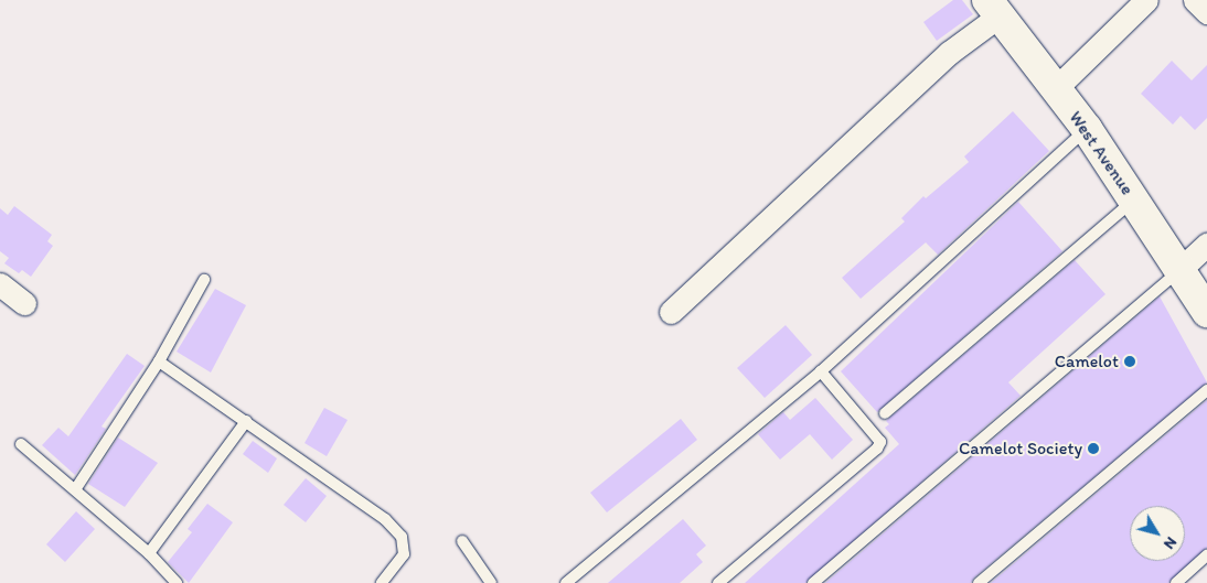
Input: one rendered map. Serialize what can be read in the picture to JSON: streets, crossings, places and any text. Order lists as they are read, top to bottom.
{
  "streets": {
    "street": ["West Avenue"]
  },
  "places": ["Camelot", "Camelot Society"],
  "north": "bottom right"
}
